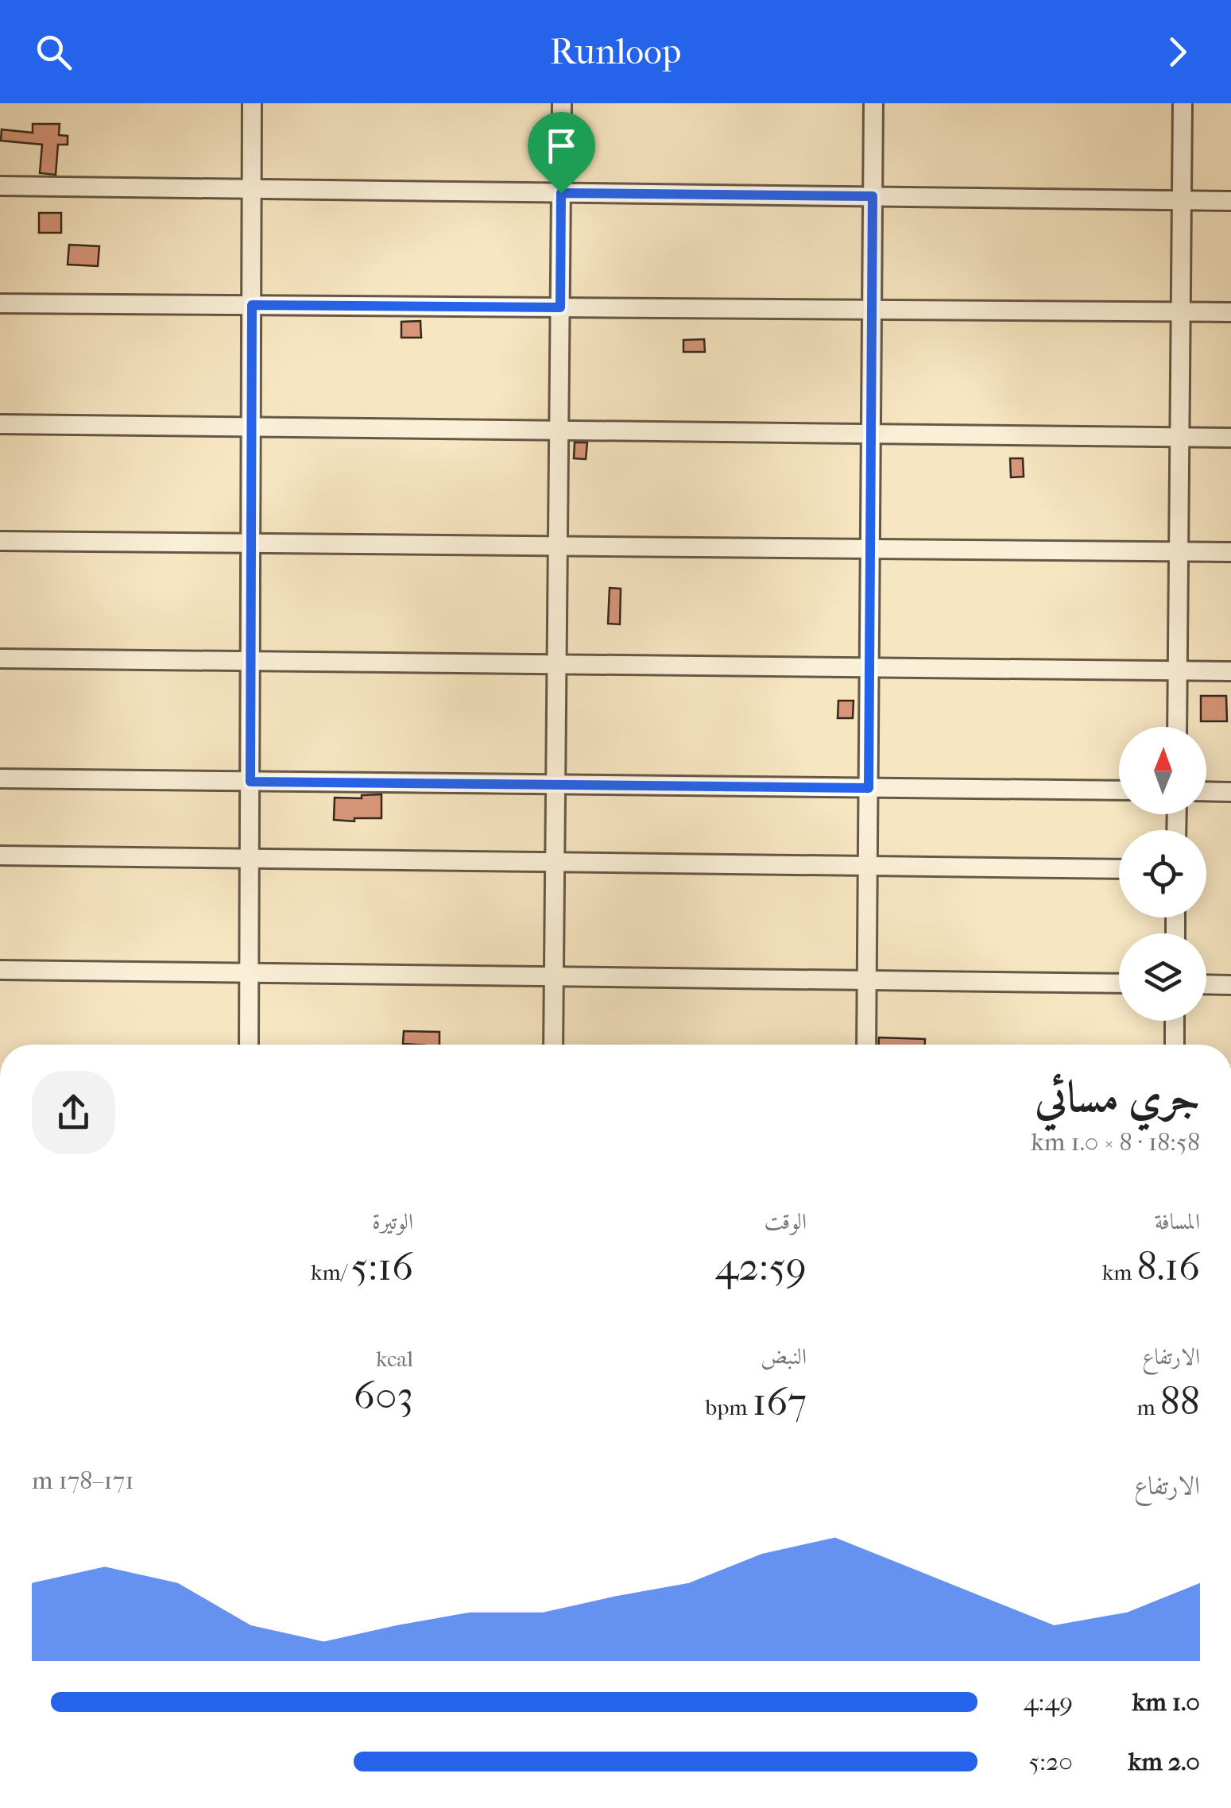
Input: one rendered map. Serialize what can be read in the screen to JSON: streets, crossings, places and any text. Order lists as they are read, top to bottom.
{
  "north": "top",
  "page": {
    "header": "Runloop",
    "heading": ["جري مسائي", "18:58 · 8 × 1.0 km"],
    "stats": [
      ["المسافة", "8.16 km"],
      ["الوقت", "42:59"],
      ["الوتيرة", "5:16 /km"],
      ["الارتفاع", "88 m"],
      ["النبض", "167 bpm"],
      ["kcal", "603"]
    ],
    "chart": ["الارتفاع", "171–178 m"],
    "list": [
      {
        "name": "1.0 km",
        "note": "4:49"
      },
      {
        "name": "2.0 km",
        "note": "5:20"
      }
    ]
  }
}
